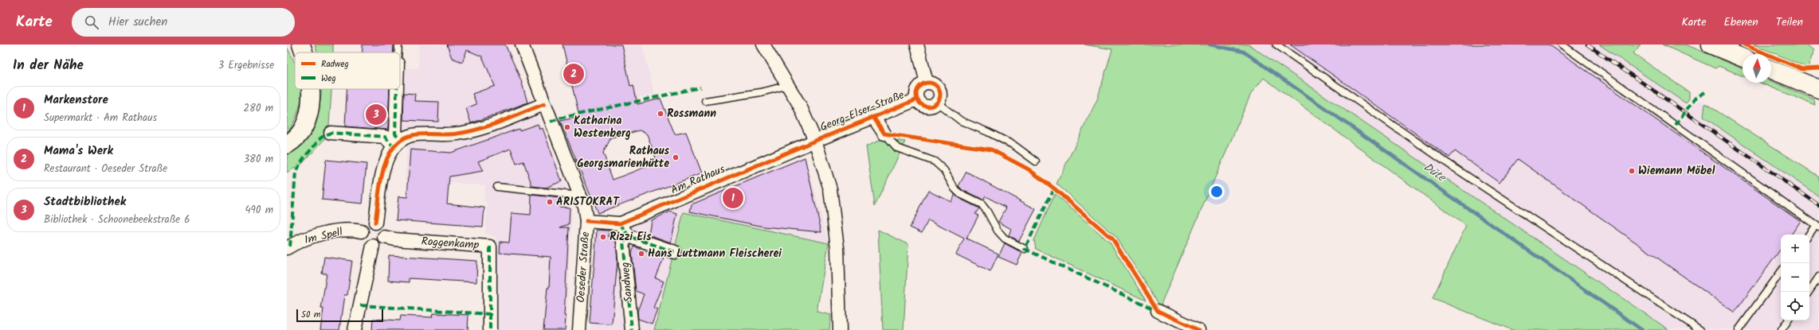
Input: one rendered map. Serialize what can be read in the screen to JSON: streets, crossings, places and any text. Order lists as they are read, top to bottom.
{
  "streets": {
    "street": [
      "Georg-Elser-Straße",
      "Am Rathaus",
      "Im Spell",
      "Roggenkamp",
      "Oeseder Straße",
      "Sandweg"
    ]
  },
  "crossings": [
    ["Georg-Elser-Straße", "Am Rathaus"],
    ["Am Rathaus", "Oeseder Straße"],
    ["Im Spell", "Roggenkamp"]
  ],
  "water": ["Düte"],
  "places": [
    "Rossmann",
    "Katharina Westenberg",
    "Rathaus Georgsmarienhütte",
    "Wiemann Möbel",
    "ARISTOKRAT",
    "Rizzi Eis",
    "Hans Luttmann Fleischerei"
  ],
  "legend": ["Radweg", "Weg"],
  "scale_bar": "50 m",
  "north": "top",
  "page": {
    "header": "Karte",
    "search": "Hier suchen",
    "nav": ["Karte", "Ebenen", "Teilen"],
    "heading": ["In der Nähe", "3 Ergebnisse"],
    "pins": ["2", "3", "1"],
    "list": [
      {
        "mark": "1",
        "name": "Markenstore",
        "note": "Supermarkt · Am Rathaus",
        "value": "280 m"
      },
      {
        "mark": "2",
        "name": "Mama's Werk",
        "note": "Restaurant · Oeseder Straße",
        "value": "380 m"
      },
      {
        "mark": "3",
        "name": "Stadtbibliothek",
        "note": "Bibliothek · Schoonebeekstraße 6",
        "value": "490 m"
      }
    ],
    "map_buttons": ["+", "−"],
    "scale": "50 m"
  }
}
